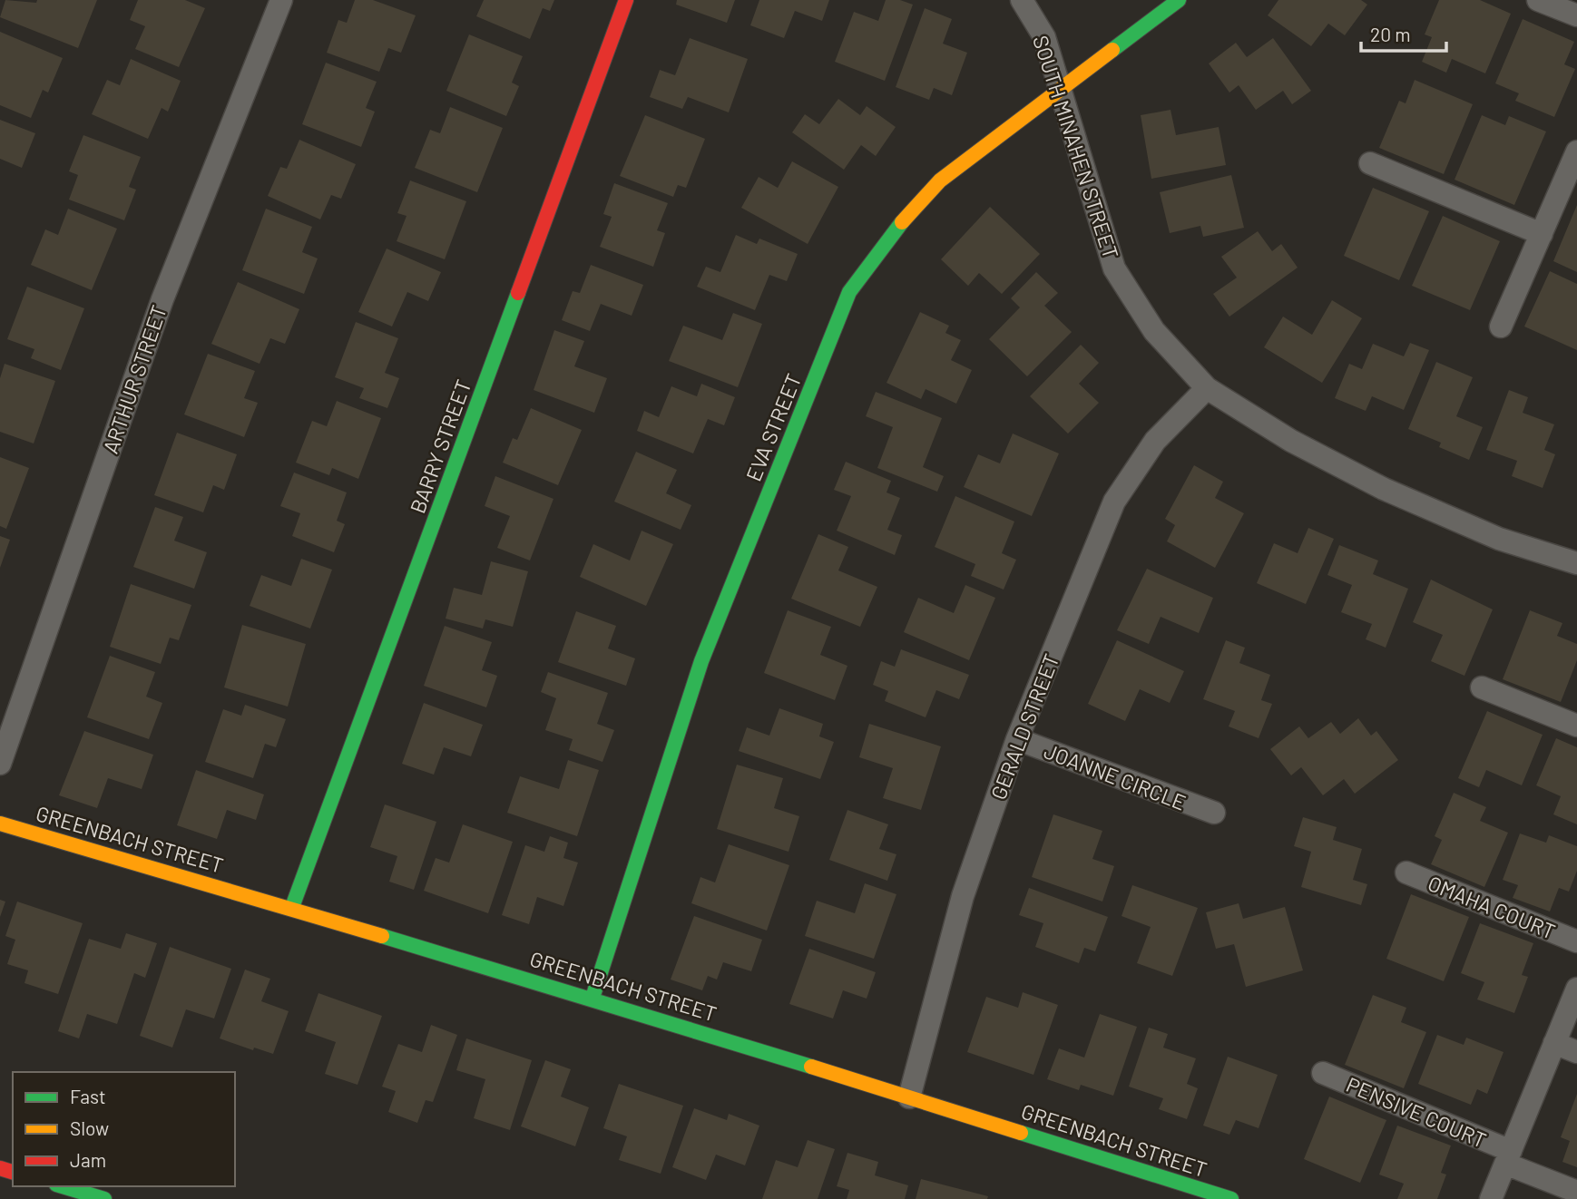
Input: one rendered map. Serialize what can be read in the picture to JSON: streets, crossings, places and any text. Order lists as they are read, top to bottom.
{
  "streets": {
    "main road": ["EVA STREET", "BARRY STREET", "GREENBACH STREET"],
    "street": [
      "SOUTH MINAHEN STREET",
      "ARTHUR STREET",
      "GERALD STREET",
      "JOANNE CIRCLE",
      "OMAHA COURT",
      "PENSIVE COURT"
    ]
  },
  "crossings": [
    ["SOUTH MINAHEN STREET", "EVA STREET"],
    ["SOUTH MINAHEN STREET", "GERALD STREET"],
    ["EVA STREET", "GREENBACH STREET"],
    ["BARRY STREET", "GREENBACH STREET"],
    ["GERALD STREET", "JOANNE CIRCLE"],
    ["GERALD STREET", "GREENBACH STREET"]
  ],
  "legend": ["Fast", "Slow", "Jam"],
  "scale_bar": "20 m"
}
